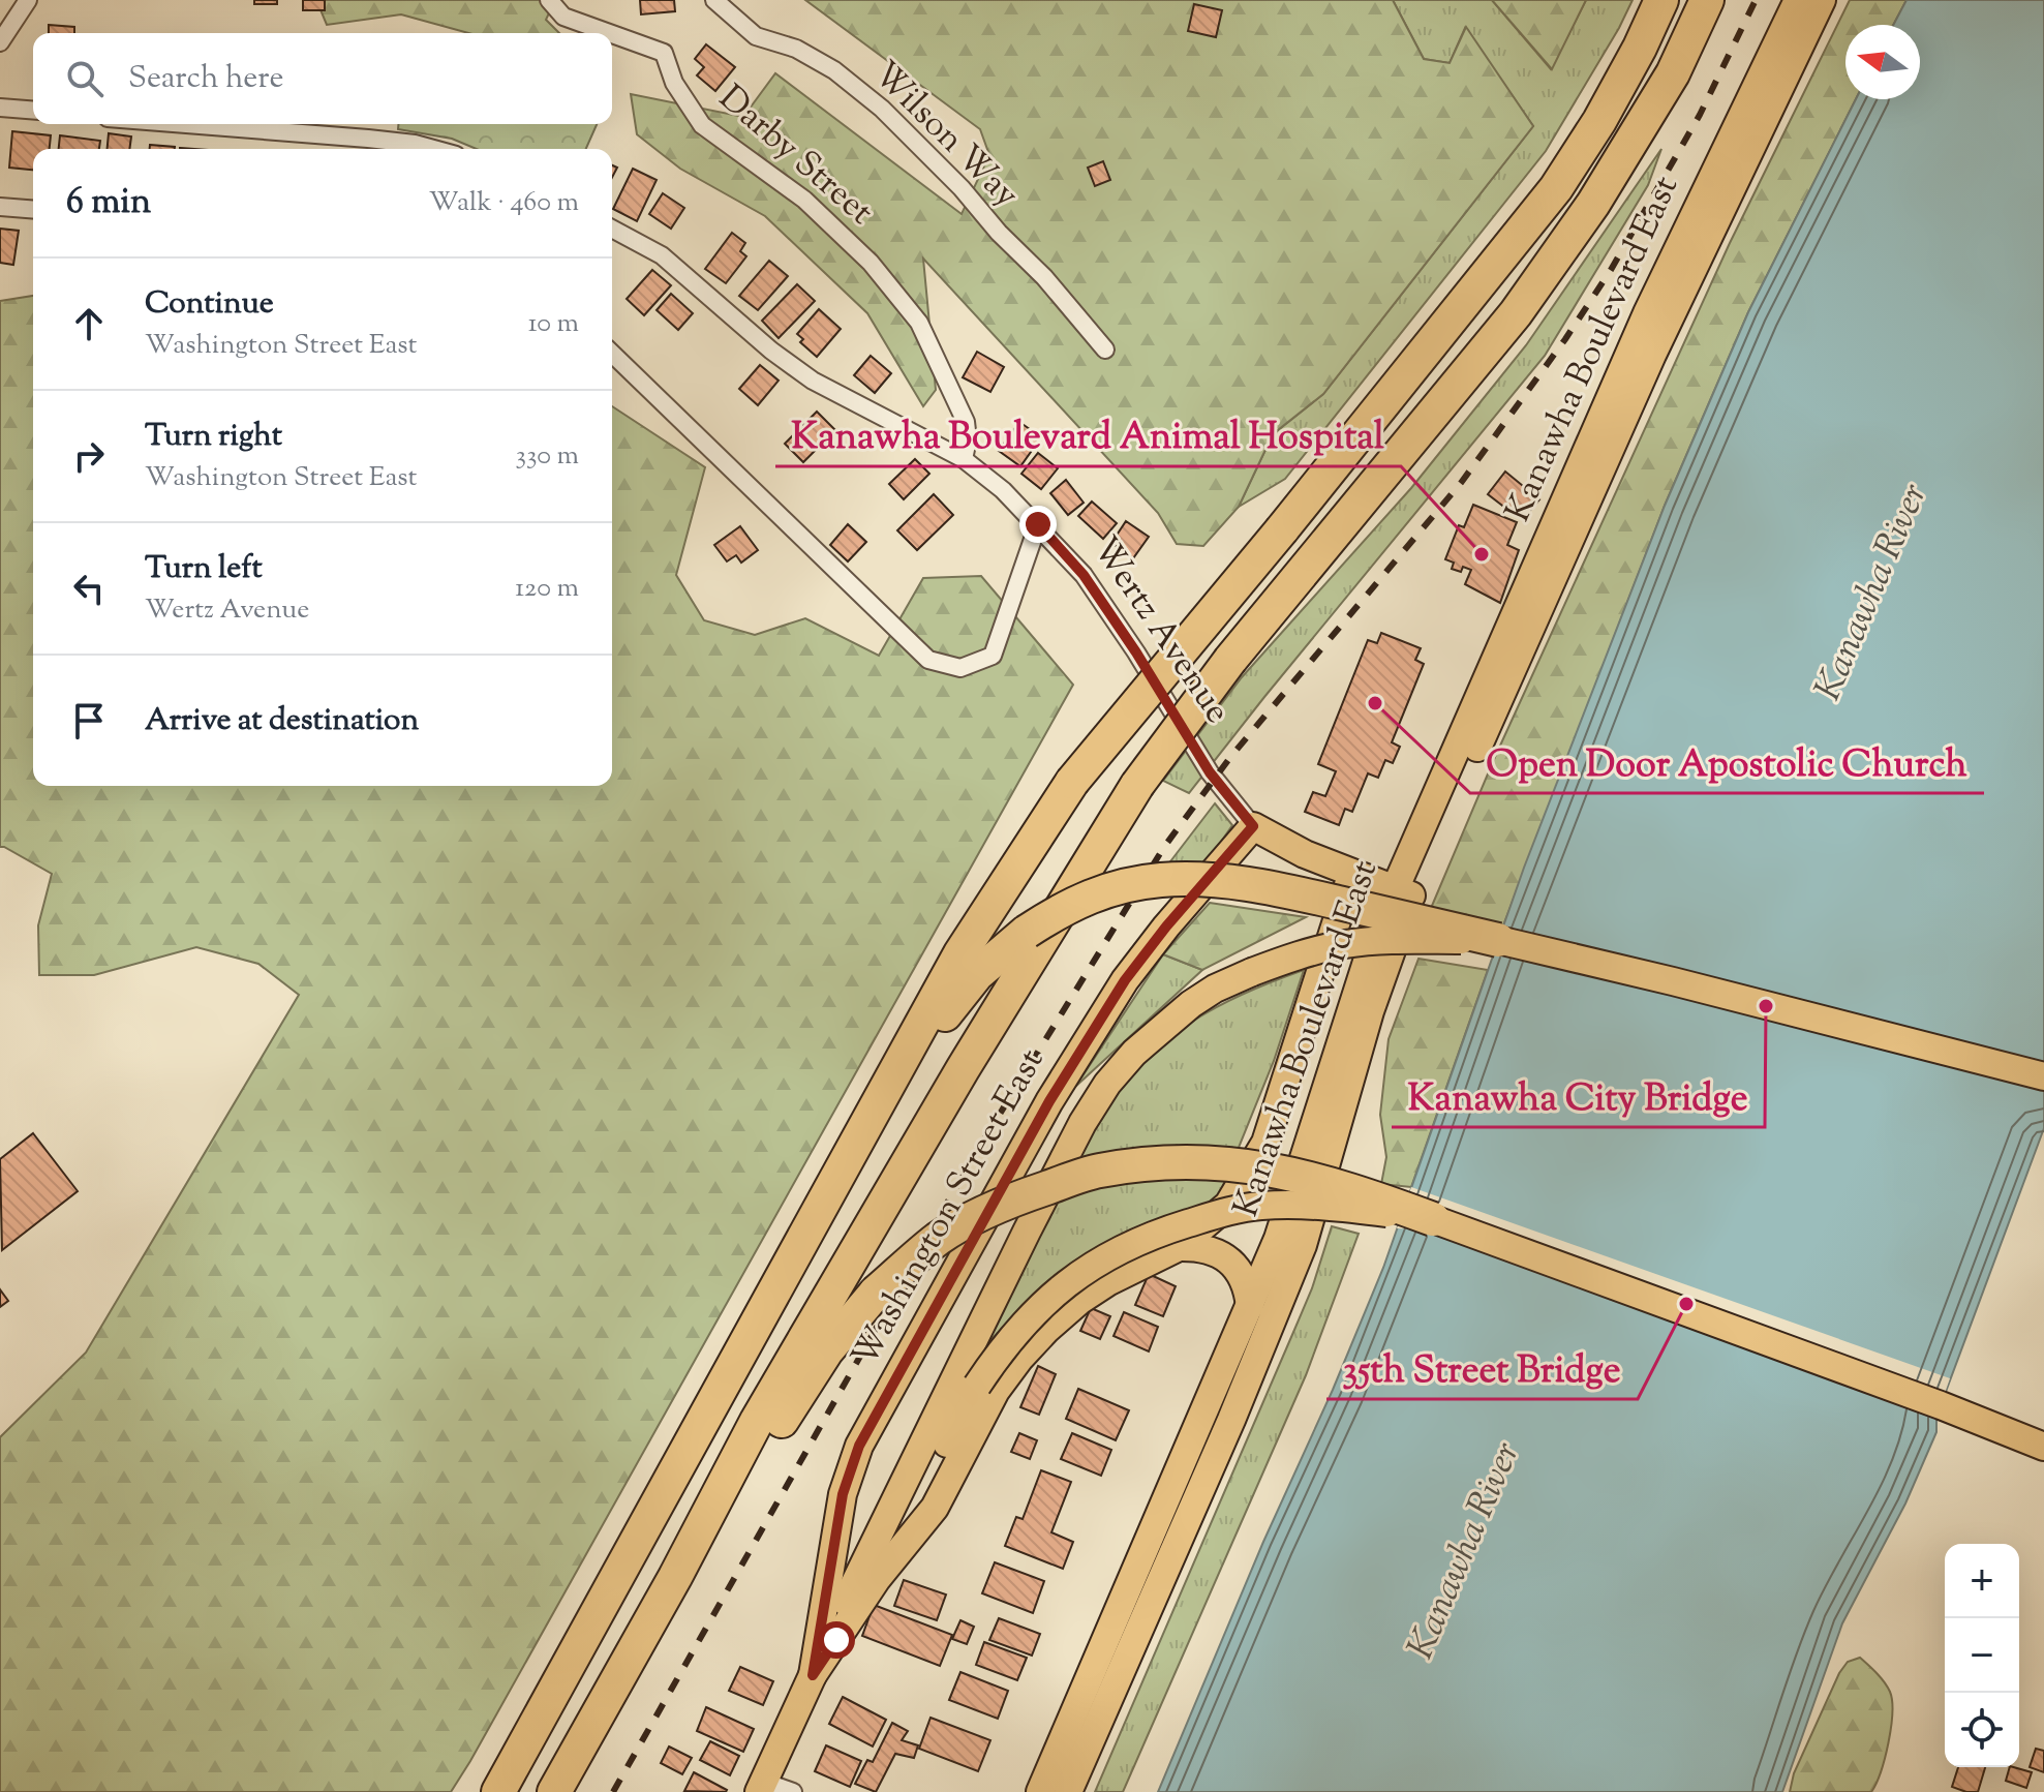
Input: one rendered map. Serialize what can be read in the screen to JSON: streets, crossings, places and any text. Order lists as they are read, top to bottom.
{
  "streets": {
    "main road": ["Kanawha Boulevard East", "Wertz Avenue", "Washington Street East"],
    "street": ["Wilson Way", "Darby Street"]
  },
  "crossings": [
    ["Darby Street", "Wertz Avenue"],
    ["Kanawha Boulevard East", "Wertz Avenue"],
    ["Wertz Avenue", "Washington Street East"]
  ],
  "water": ["Kanawha River"],
  "places": [
    "Kanawha Boulevard Animal Hospital",
    "Open Door Apostolic Church",
    "Kanawha City Bridge",
    "35th Street Bridge"
  ],
  "north": "left",
  "page": {
    "search": "Search here",
    "heading": ["6 min", "Walk · 460 m"],
    "list": [
      ["Continue", "Washington Street East", "10 m"],
      ["Turn right", "Washington Street East", "330 m"],
      ["Turn left", "Wertz Avenue", "120 m"],
      "Arrive at destination"
    ],
    "map_buttons": ["+", "−"]
  }
}
